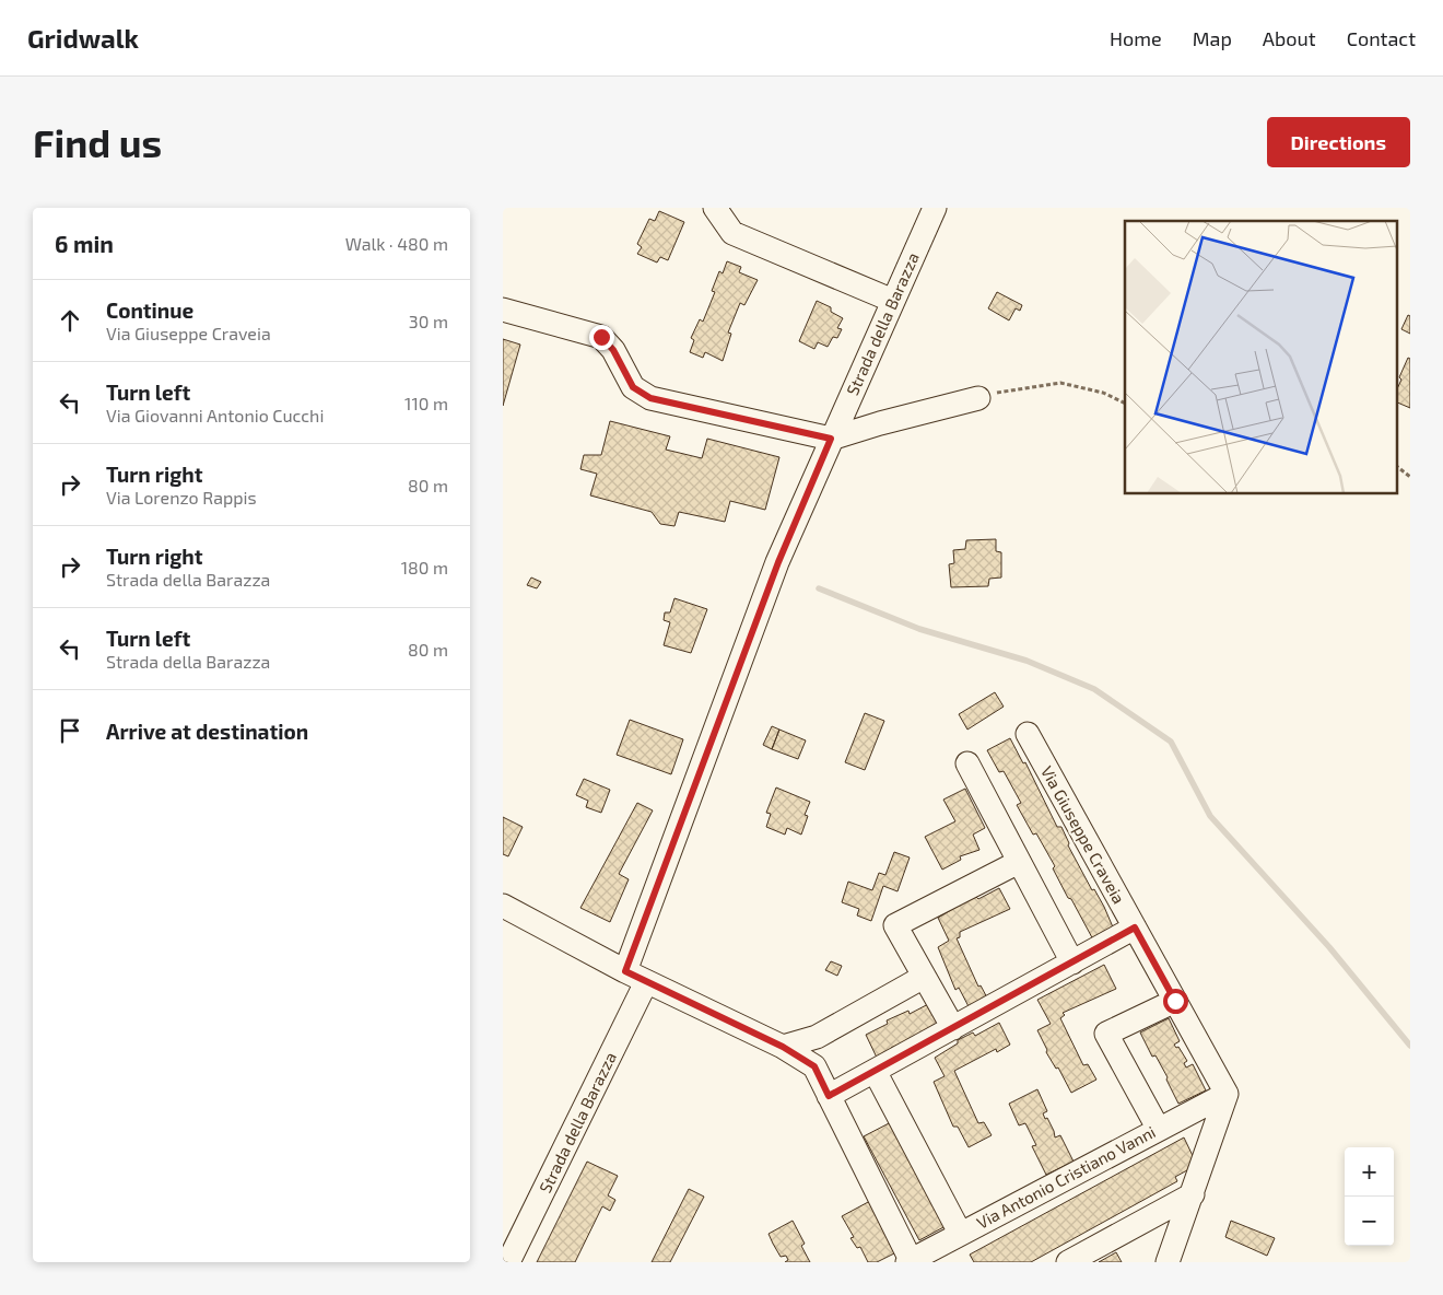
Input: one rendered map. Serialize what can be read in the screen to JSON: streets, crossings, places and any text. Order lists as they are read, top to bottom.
{
  "streets": {
    "street": ["Strada della Barazza", "Via Giuseppe Craveia", "Via Antonio Cristiano Vanni"]
  },
  "crossings": [
    ["Via Giuseppe Craveia", "Via Antonio Cristiano Vanni"]
  ],
  "page": {
    "header": "Gridwalk",
    "nav": [
      "Home",
      "Map",
      "About",
      "Contact"
    ],
    "buttons": "Directions",
    "title": "Find us",
    "heading": ["6 min", "Walk · 480 m"],
    "list": [
      ["Continue", "Via Giuseppe Craveia", "30 m"],
      ["Turn left", "Via Giovanni Antonio Cucchi", "110 m"],
      ["Turn right", "Via Lorenzo Rappis", "80 m"],
      ["Turn right", "Strada della Barazza", "180 m"],
      ["Turn left", "Strada della Barazza", "80 m"],
      "Arrive at destination"
    ],
    "map_buttons": ["+", "−"]
  }
}
